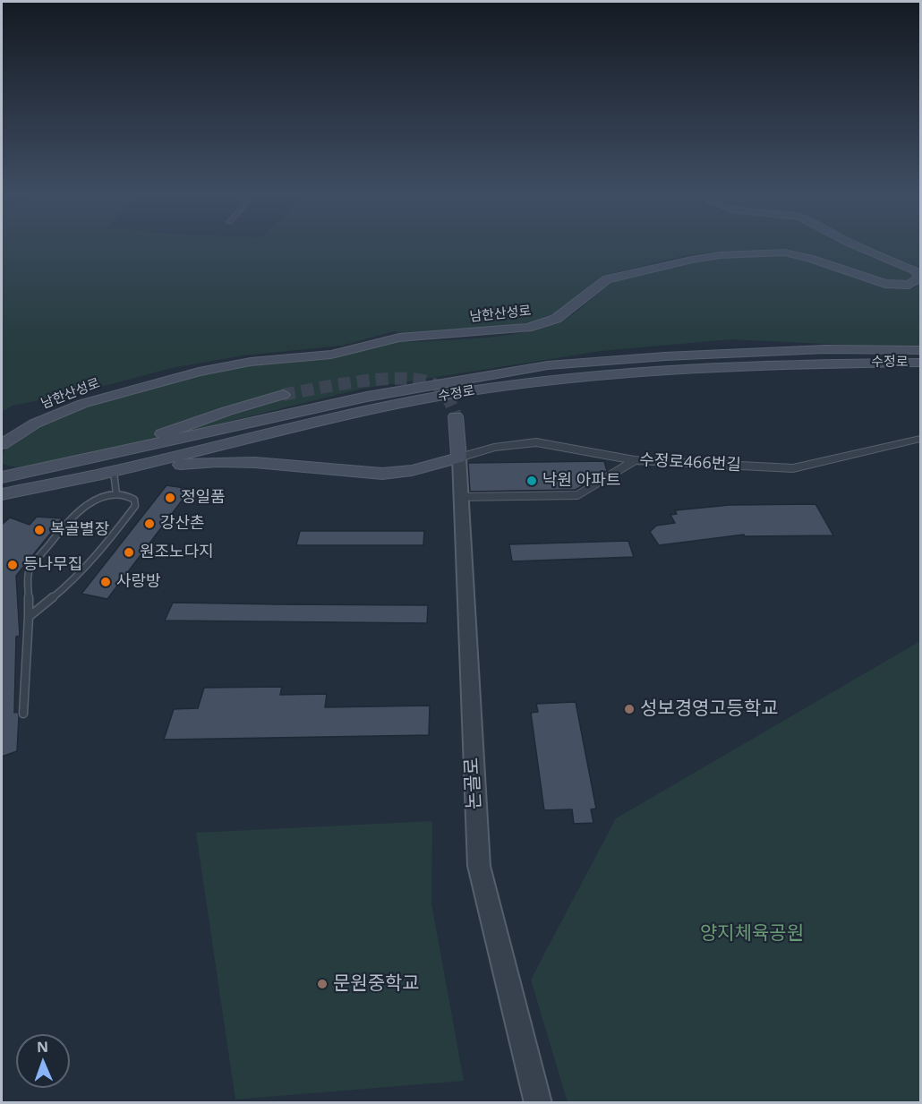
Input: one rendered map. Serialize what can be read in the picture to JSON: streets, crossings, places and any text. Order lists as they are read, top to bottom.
{
  "streets": {
    "main road": ["남한산성로", "수정로"],
    "street": ["수정로466번길", "논골로"]
  },
  "crossings": [
    ["수정로466번길", "논골로"]
  ],
  "parks": ["양지체육공원"],
  "places": [
    "낙원 아파트",
    "정일품",
    "강산촌",
    "복골별장",
    "원조노다지",
    "등나무집",
    "사랑방",
    "성보경영고등학교",
    "문원중학교"
  ],
  "north": "top"
}
